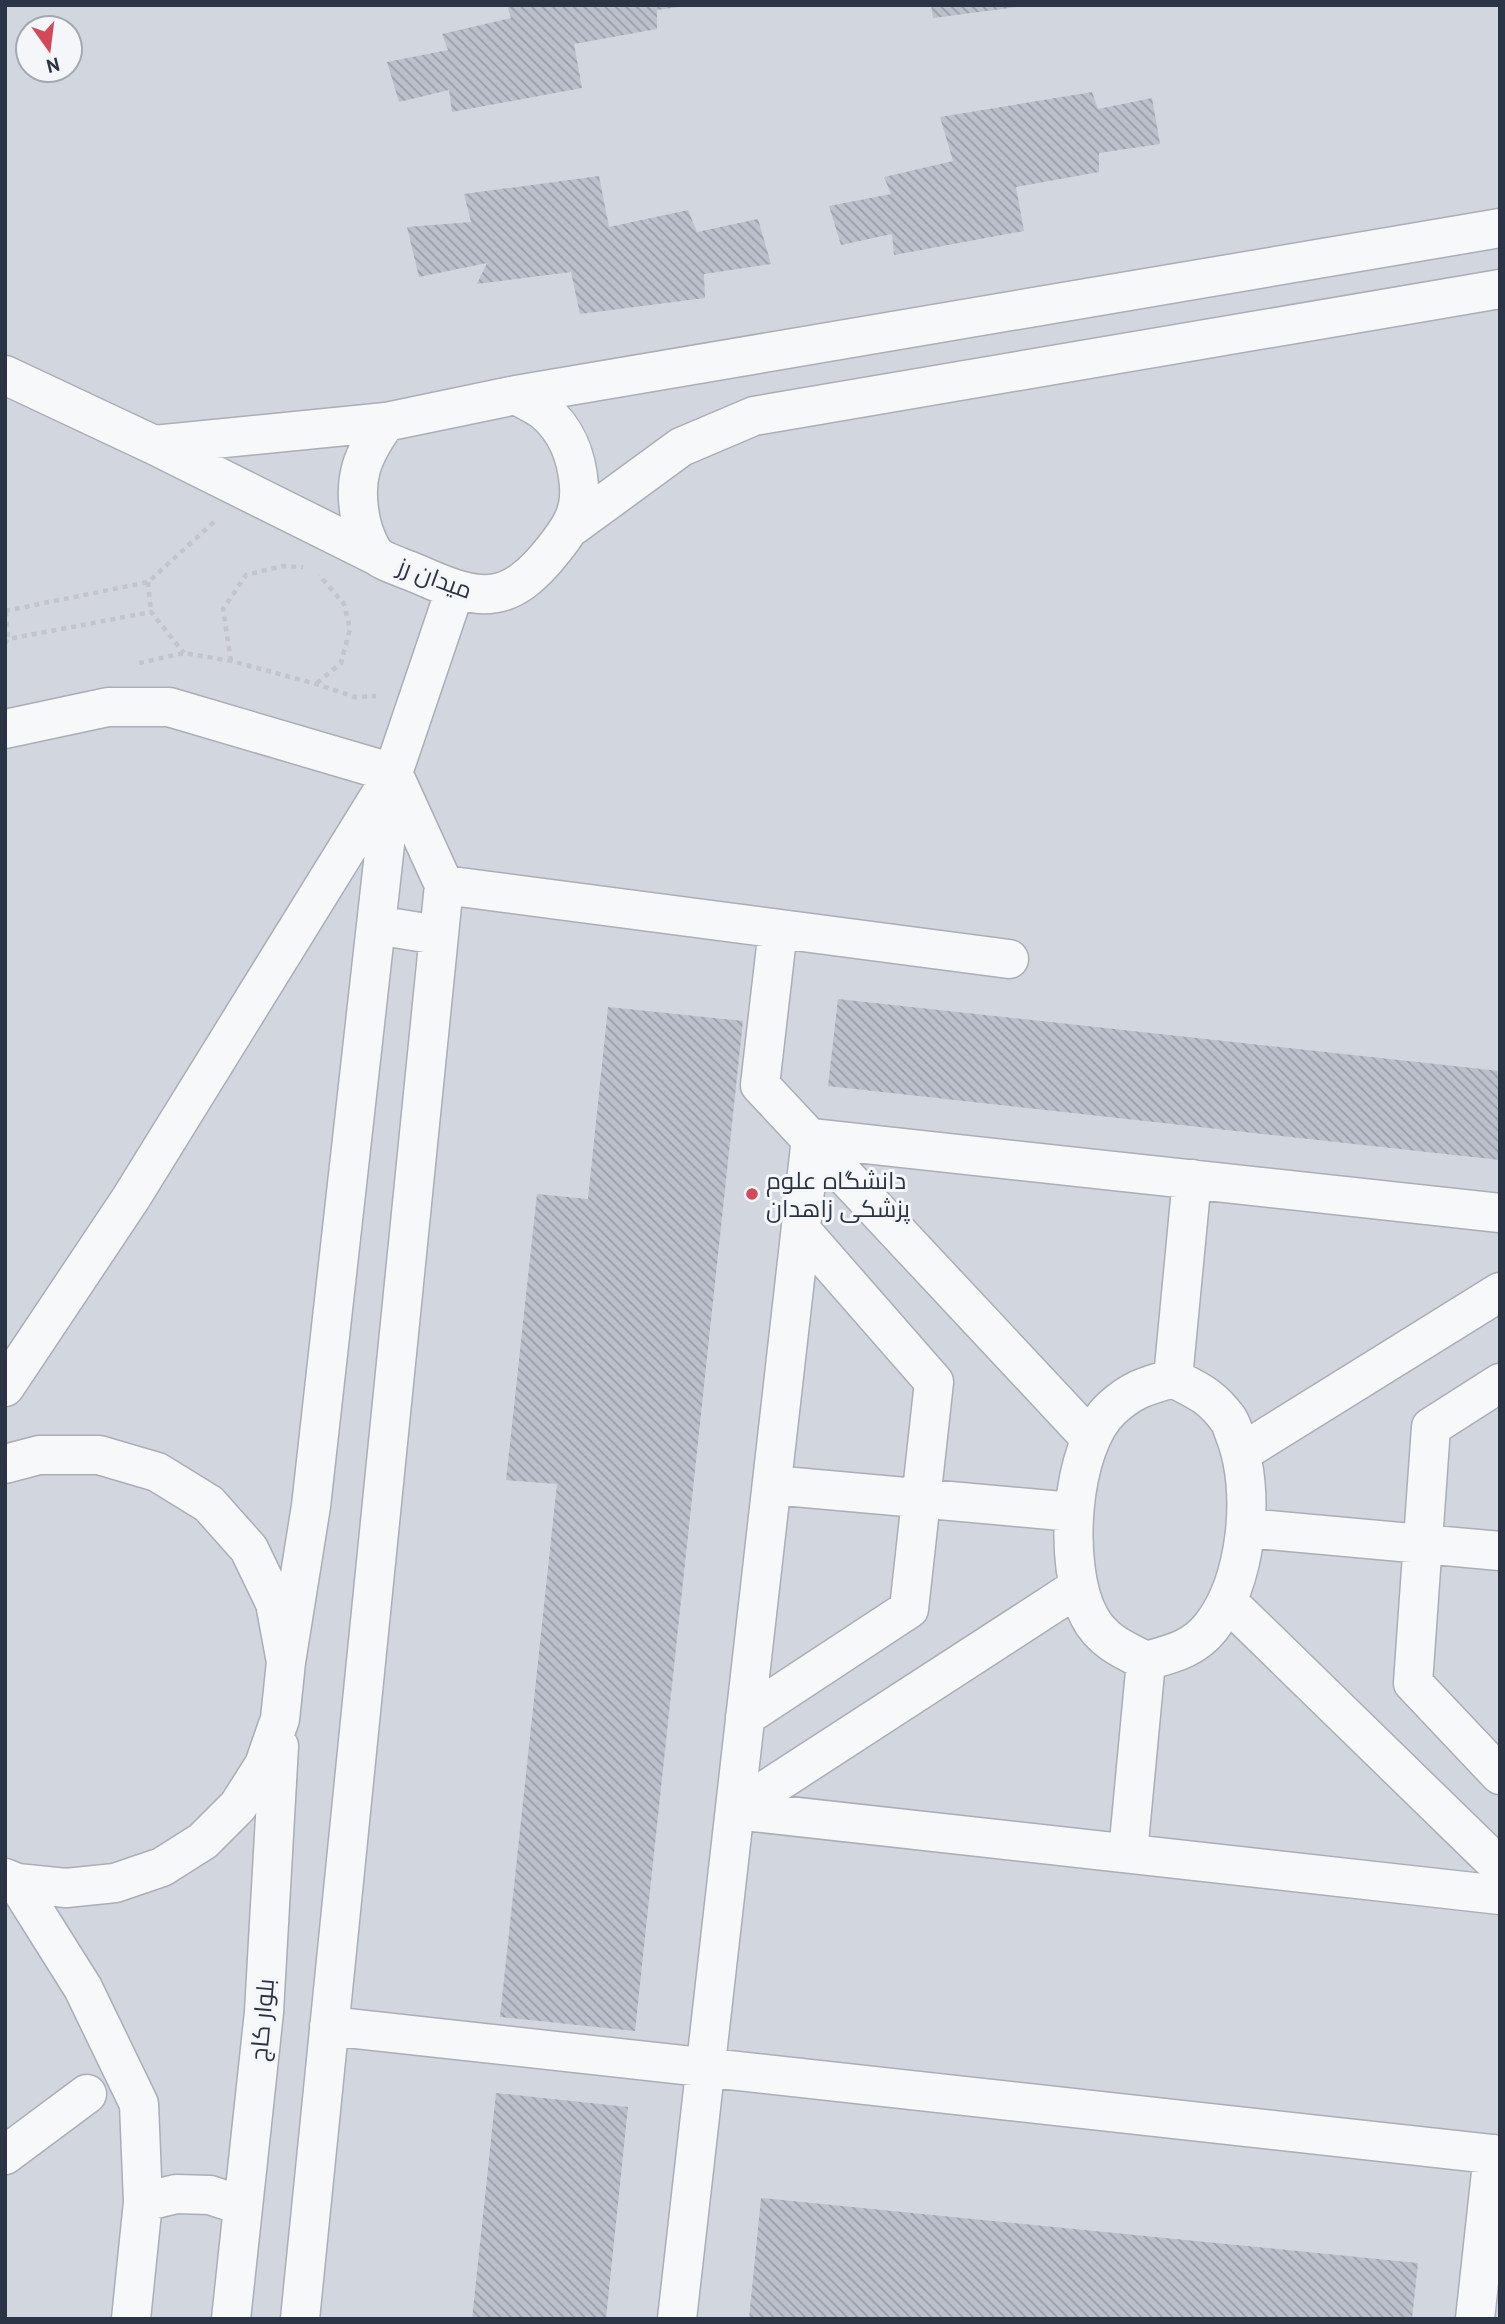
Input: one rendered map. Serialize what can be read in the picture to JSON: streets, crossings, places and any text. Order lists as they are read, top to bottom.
{
  "streets": {
    "street": ["میدان رز", "بلوار کاج"]
  },
  "places": ["دانشگاه علوم پزشکی زاهدان"],
  "north": "bottom"
}
